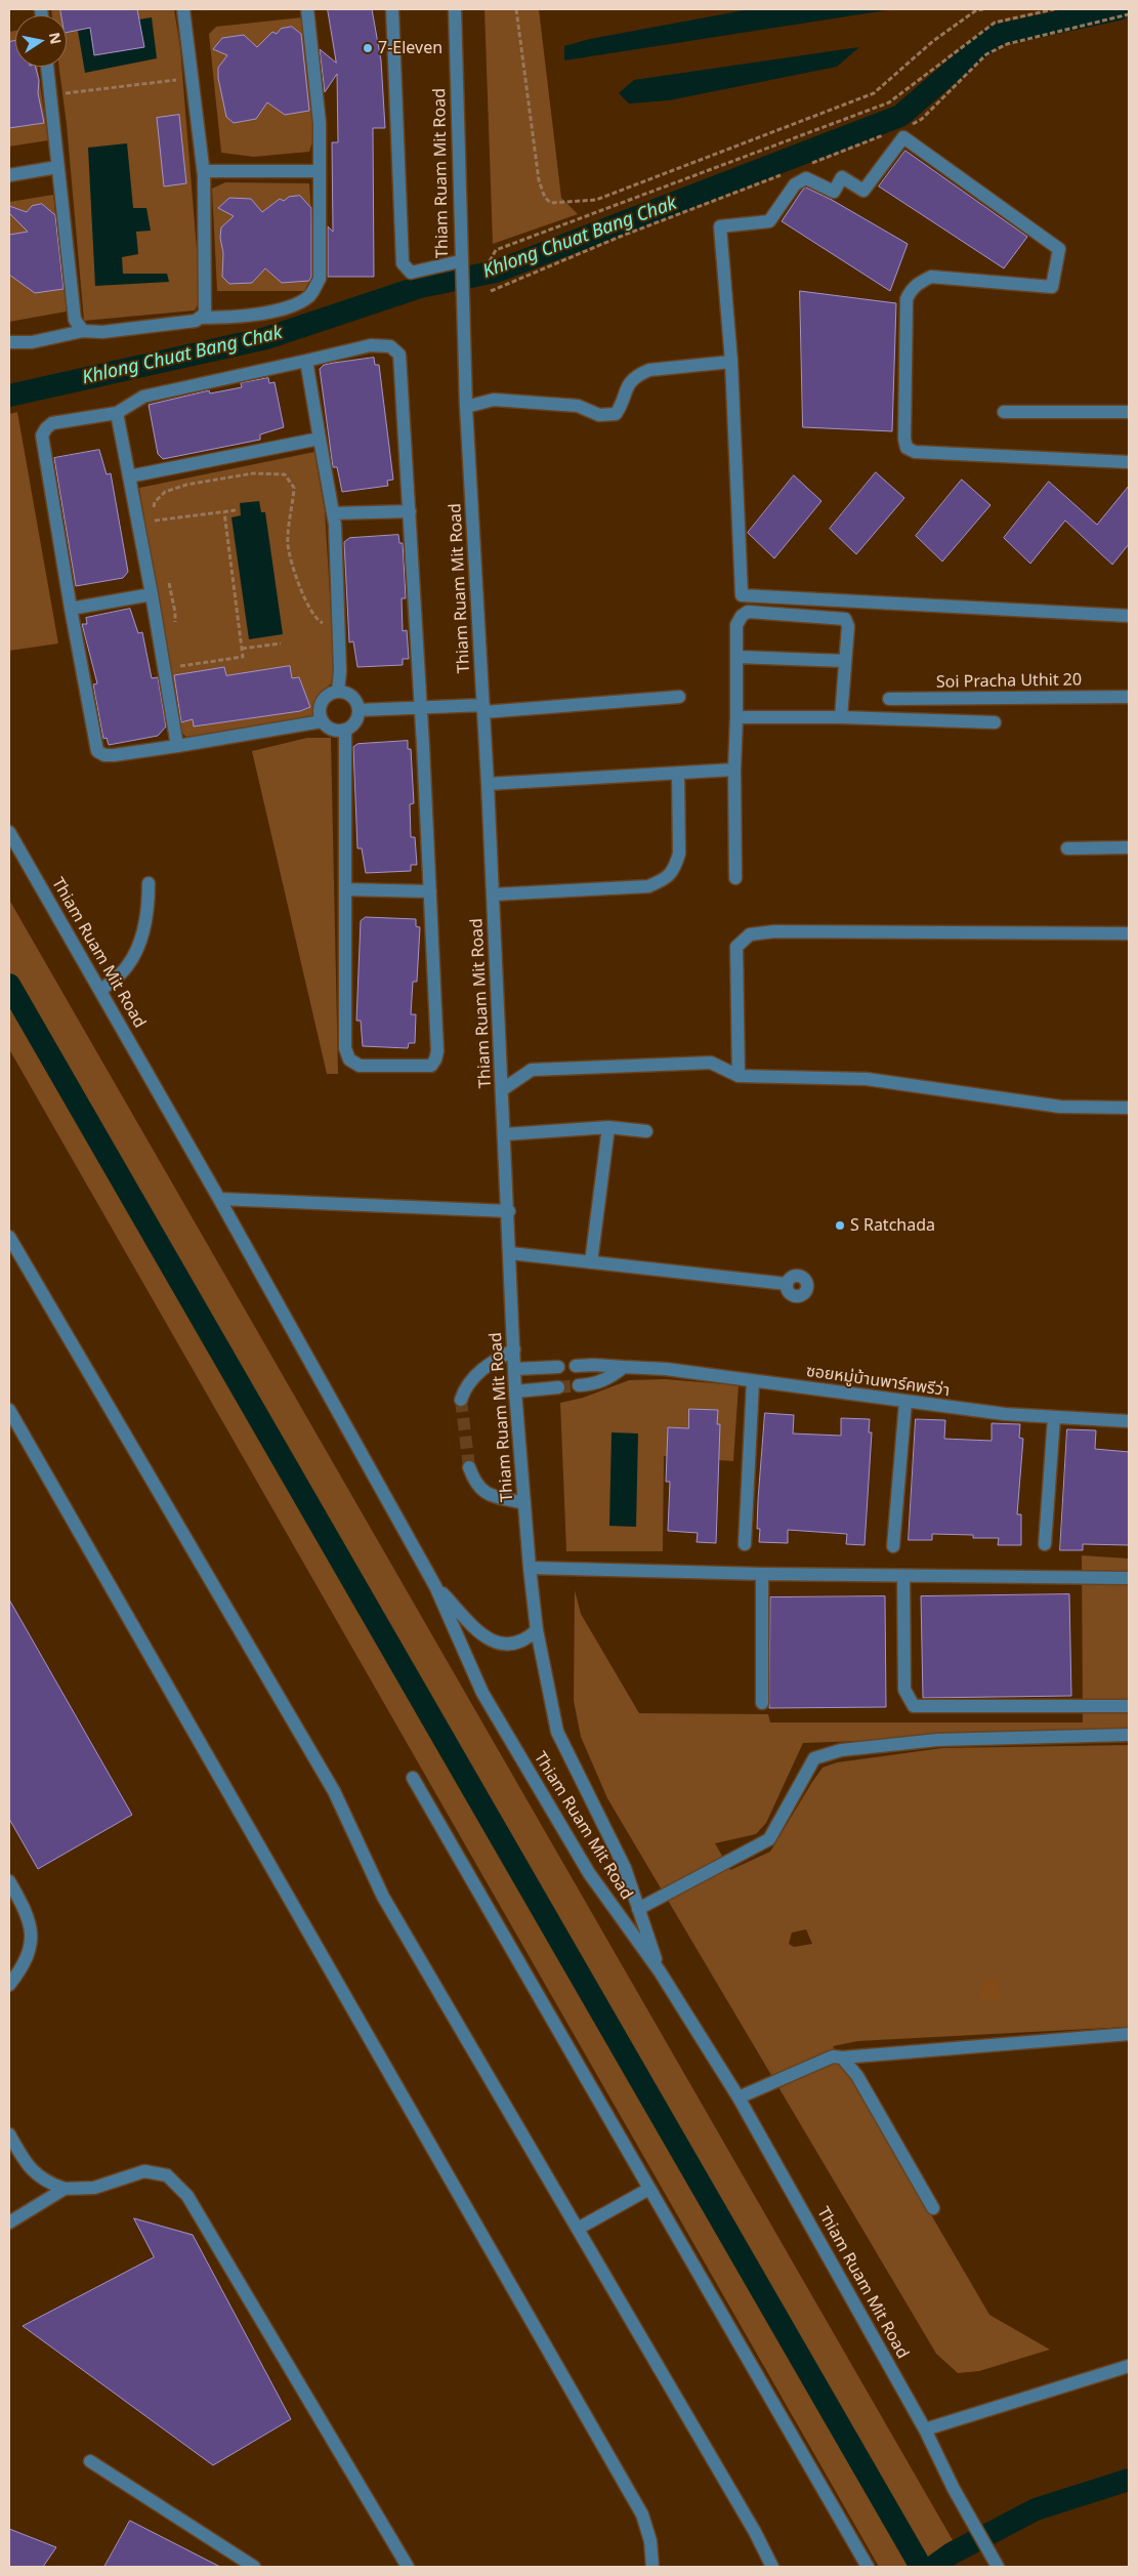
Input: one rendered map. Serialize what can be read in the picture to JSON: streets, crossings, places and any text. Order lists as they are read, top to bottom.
{
  "streets": {
    "street": ["Thiam Ruam Mit Road", "Soi Pracha Uthit 20", "ซอยหมู่บ้านพาร์คพรีว่า"]
  },
  "water": ["Khlong Chuat Bang Chak"],
  "places": ["7-Eleven", "S Ratchada"],
  "north": "right"
}
